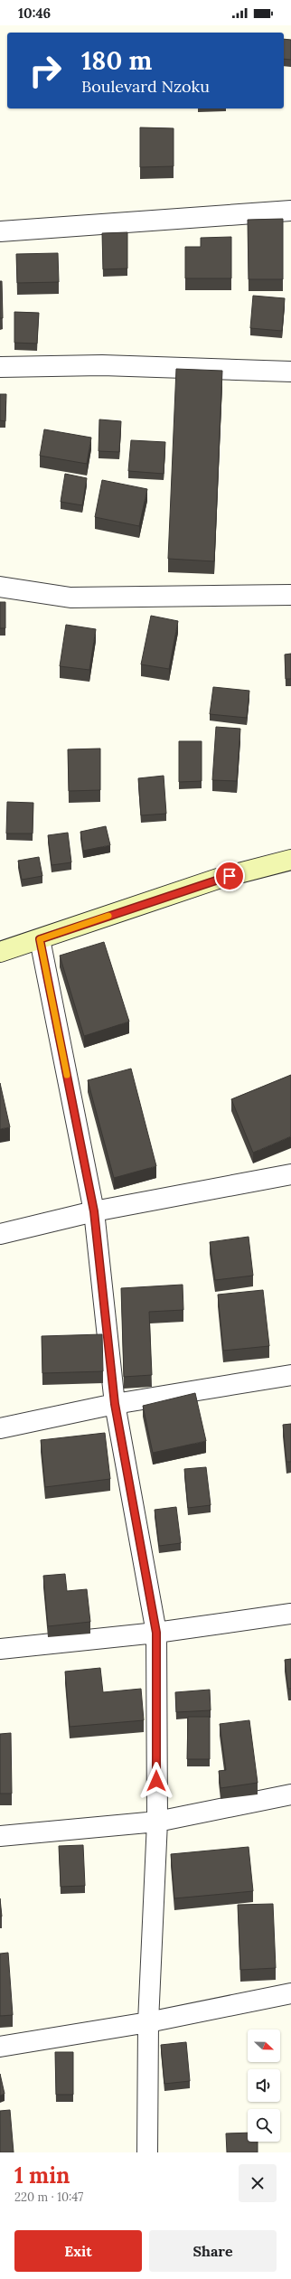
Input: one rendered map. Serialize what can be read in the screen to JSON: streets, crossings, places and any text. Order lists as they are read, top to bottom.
{
  "north": "right",
  "page": {
    "status": "10:46",
    "turn": ["180 m", "Boulevard Nzoku"],
    "heading": ["1 min", "220 m · 10:47"],
    "buttons": ["Exit", "Share"]
  }
}
